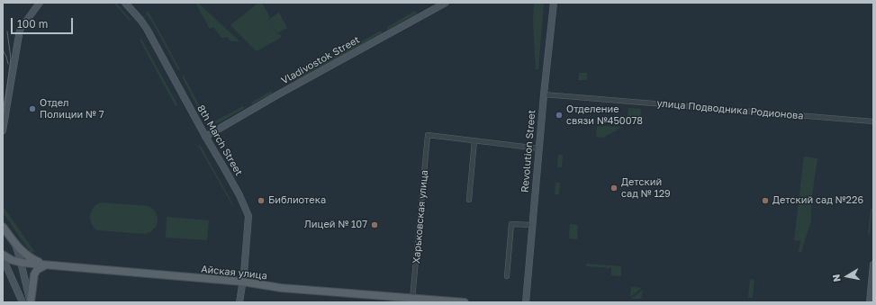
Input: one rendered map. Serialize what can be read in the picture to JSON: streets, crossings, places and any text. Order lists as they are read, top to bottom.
{
  "streets": {
    "main road": [
      "Vladivostok Street",
      "8th March Street",
      "Revolution Street",
      "Айская улица"
    ],
    "street": ["улица Подводника Родионова", "Харьковская улица"]
  },
  "crossings": [
    ["Vladivostok Street", "8th March Street"],
    ["улица Подводника Родионова", "Revolution Street"],
    ["8th March Street", "Айская улица"],
    ["Харьковская улица", "Айская улица"]
  ],
  "places": [
    "Отдел Полиции № 7",
    "Отделение связи №450078",
    "Детский сад № 129",
    "Библиотека",
    "Детский сад №226",
    "Лицей № 107"
  ],
  "scale_bar": "100 m",
  "north": "left"
}
